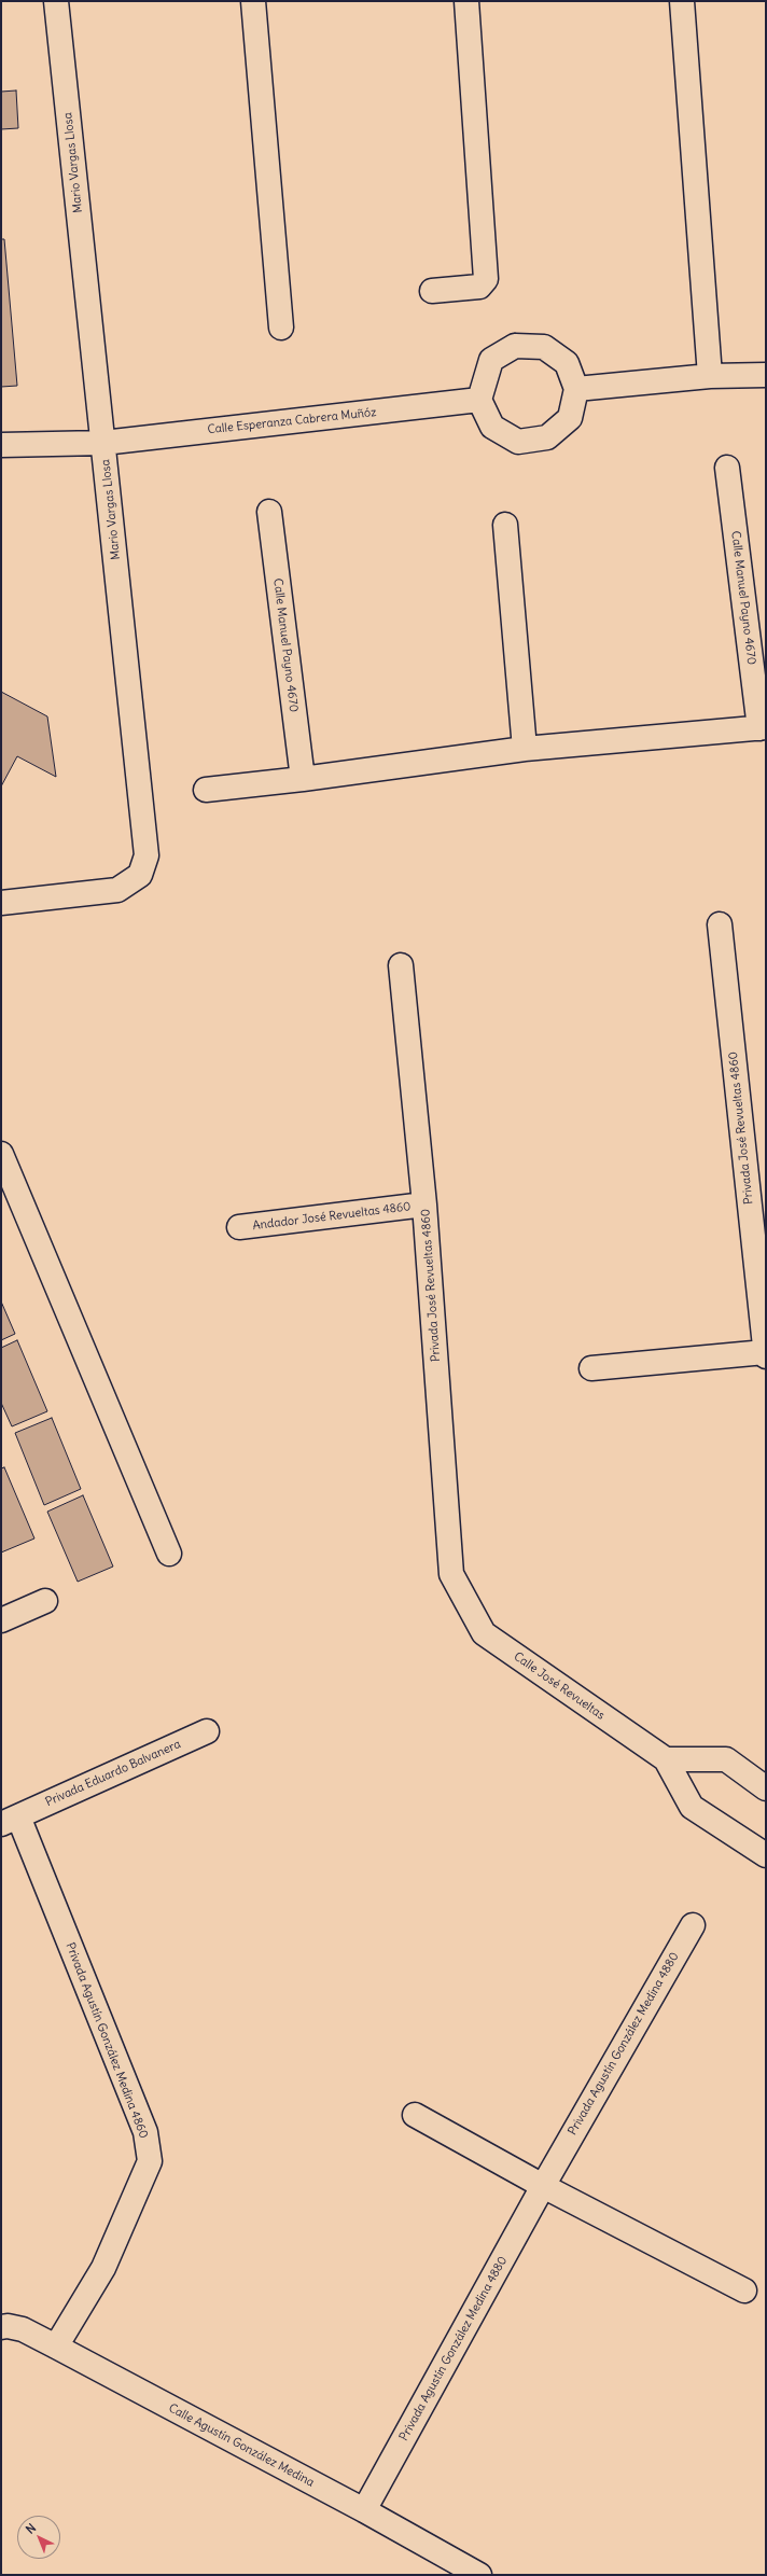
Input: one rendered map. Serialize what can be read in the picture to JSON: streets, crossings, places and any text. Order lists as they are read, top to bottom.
{
  "streets": {
    "street": [
      "Mario Vargas Llosa",
      "Calle Esperanza Cabrera Muñóz",
      "Calle Manuel Payno 4670",
      "Privada José Revueltas 4860",
      "Andador José Revueltas 4860",
      "Calle José Revueltas",
      "Privada Eduardo Balvanera",
      "Privada Agustín González Medina 4860",
      "Privada Agustín González Medina 4880",
      "Calle Agustín González Medina"
    ]
  },
  "crossings": [
    ["Mario Vargas Llosa", "Calle Esperanza Cabrera Muñóz"],
    ["Privada José Revueltas 4860", "Andador José Revueltas 4860"],
    ["Privada José Revueltas 4860", "Calle José Revueltas"],
    ["Privada Eduardo Balvanera", "Privada Agustín González Medina 4860"],
    ["Privada Agustín González Medina 4860", "Calle Agustín González Medina"],
    ["Privada Agustín González Medina 4880", "Calle Agustín González Medina"]
  ],
  "north": "top left"
}
